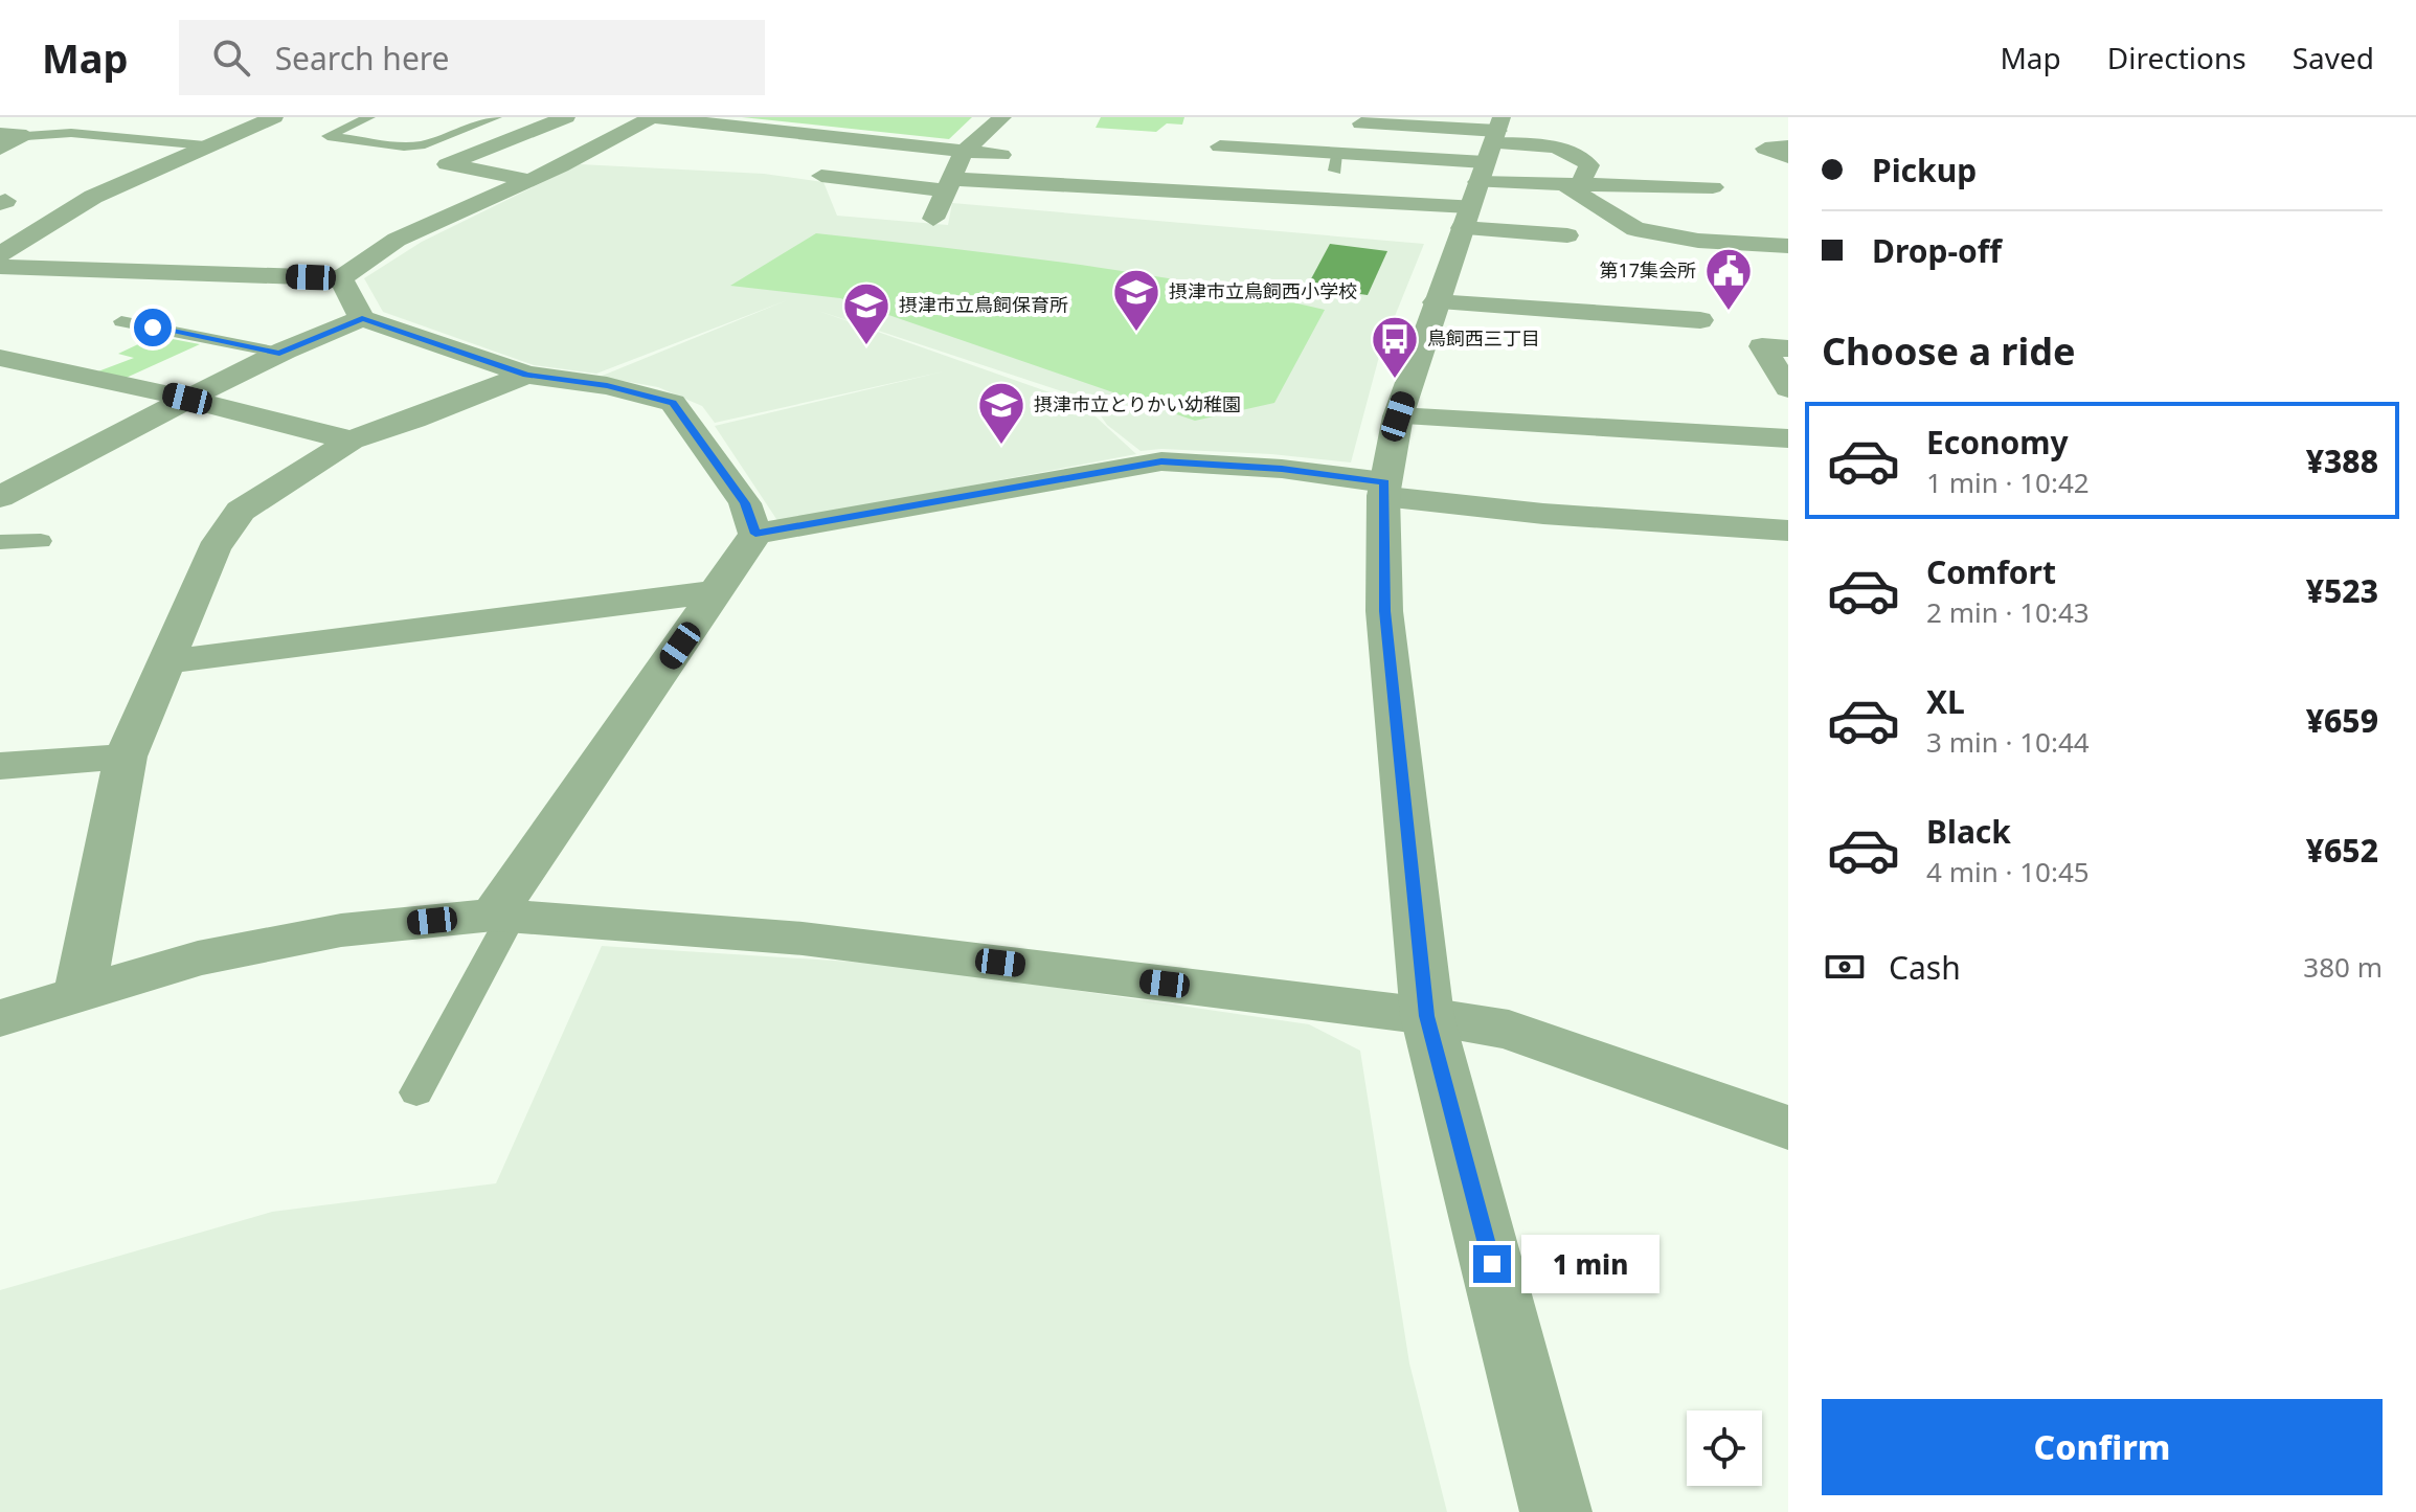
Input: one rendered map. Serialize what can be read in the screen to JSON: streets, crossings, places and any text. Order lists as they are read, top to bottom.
{
  "places": {
    "public building": ["第17集会所"],
    "school or university": ["摂津市立鳥飼西小学校", "摂津市立鳥飼保育所", "摂津市立とりかい幼稚園"],
    "bus stop": ["鳥飼西三丁目"]
  },
  "page": {
    "header": "Map",
    "search": "Search here",
    "nav": ["Map", "Directions", "Saved"],
    "banner": ["Pickup", "Drop-off"],
    "heading": "Choose a ride",
    "list": [
      {
        "name": "Economy",
        "note": "1 min · 10:42",
        "value": "¥388"
      },
      {
        "name": "Comfort",
        "note": "2 min · 10:43",
        "value": "¥523"
      },
      {
        "name": "XL",
        "note": "3 min · 10:44",
        "value": "¥659"
      },
      {
        "name": "Black",
        "note": "4 min · 10:45",
        "value": "¥652"
      }
    ],
    "pay": ["Cash", "380 m"],
    "bubble": "1 min",
    "buttons": "Confirm"
  }
}
